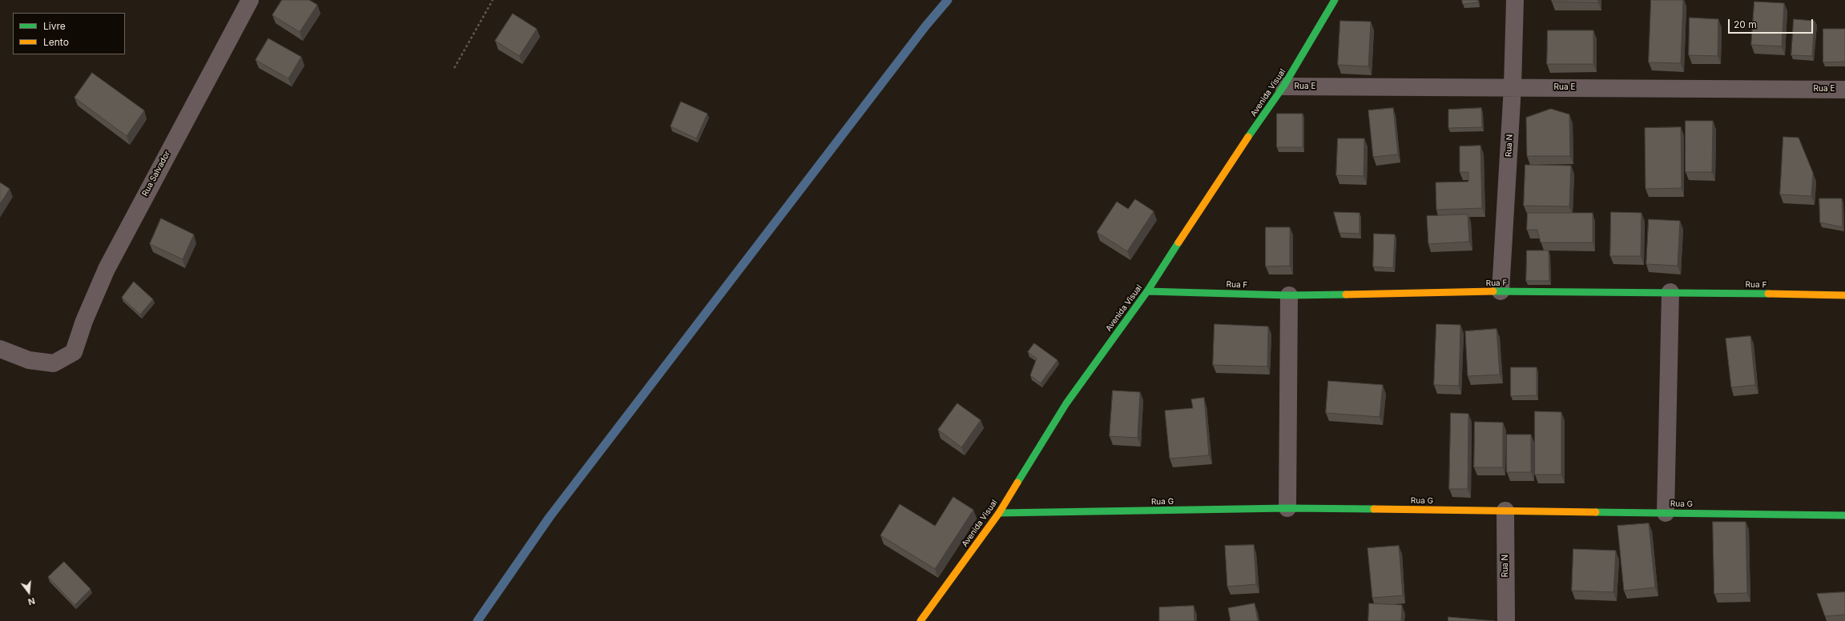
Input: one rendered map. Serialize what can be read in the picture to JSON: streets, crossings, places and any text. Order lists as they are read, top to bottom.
{
  "streets": {
    "street": [
      "Rua E",
      "Avenida Visual",
      "Rua N",
      "Rua Salvador",
      "Rua F",
      "Rua G"
    ]
  },
  "crossings": [
    ["Rua E", "Avenida Visual"],
    ["Rua E", "Rua N"],
    ["Avenida Visual", "Rua F"],
    ["Avenida Visual", "Rua G"],
    ["Rua N", "Rua F"],
    ["Rua N", "Rua G"]
  ],
  "legend": ["Livre", "Lento"],
  "scale_bar": "20 m",
  "north": "bottom"
}
